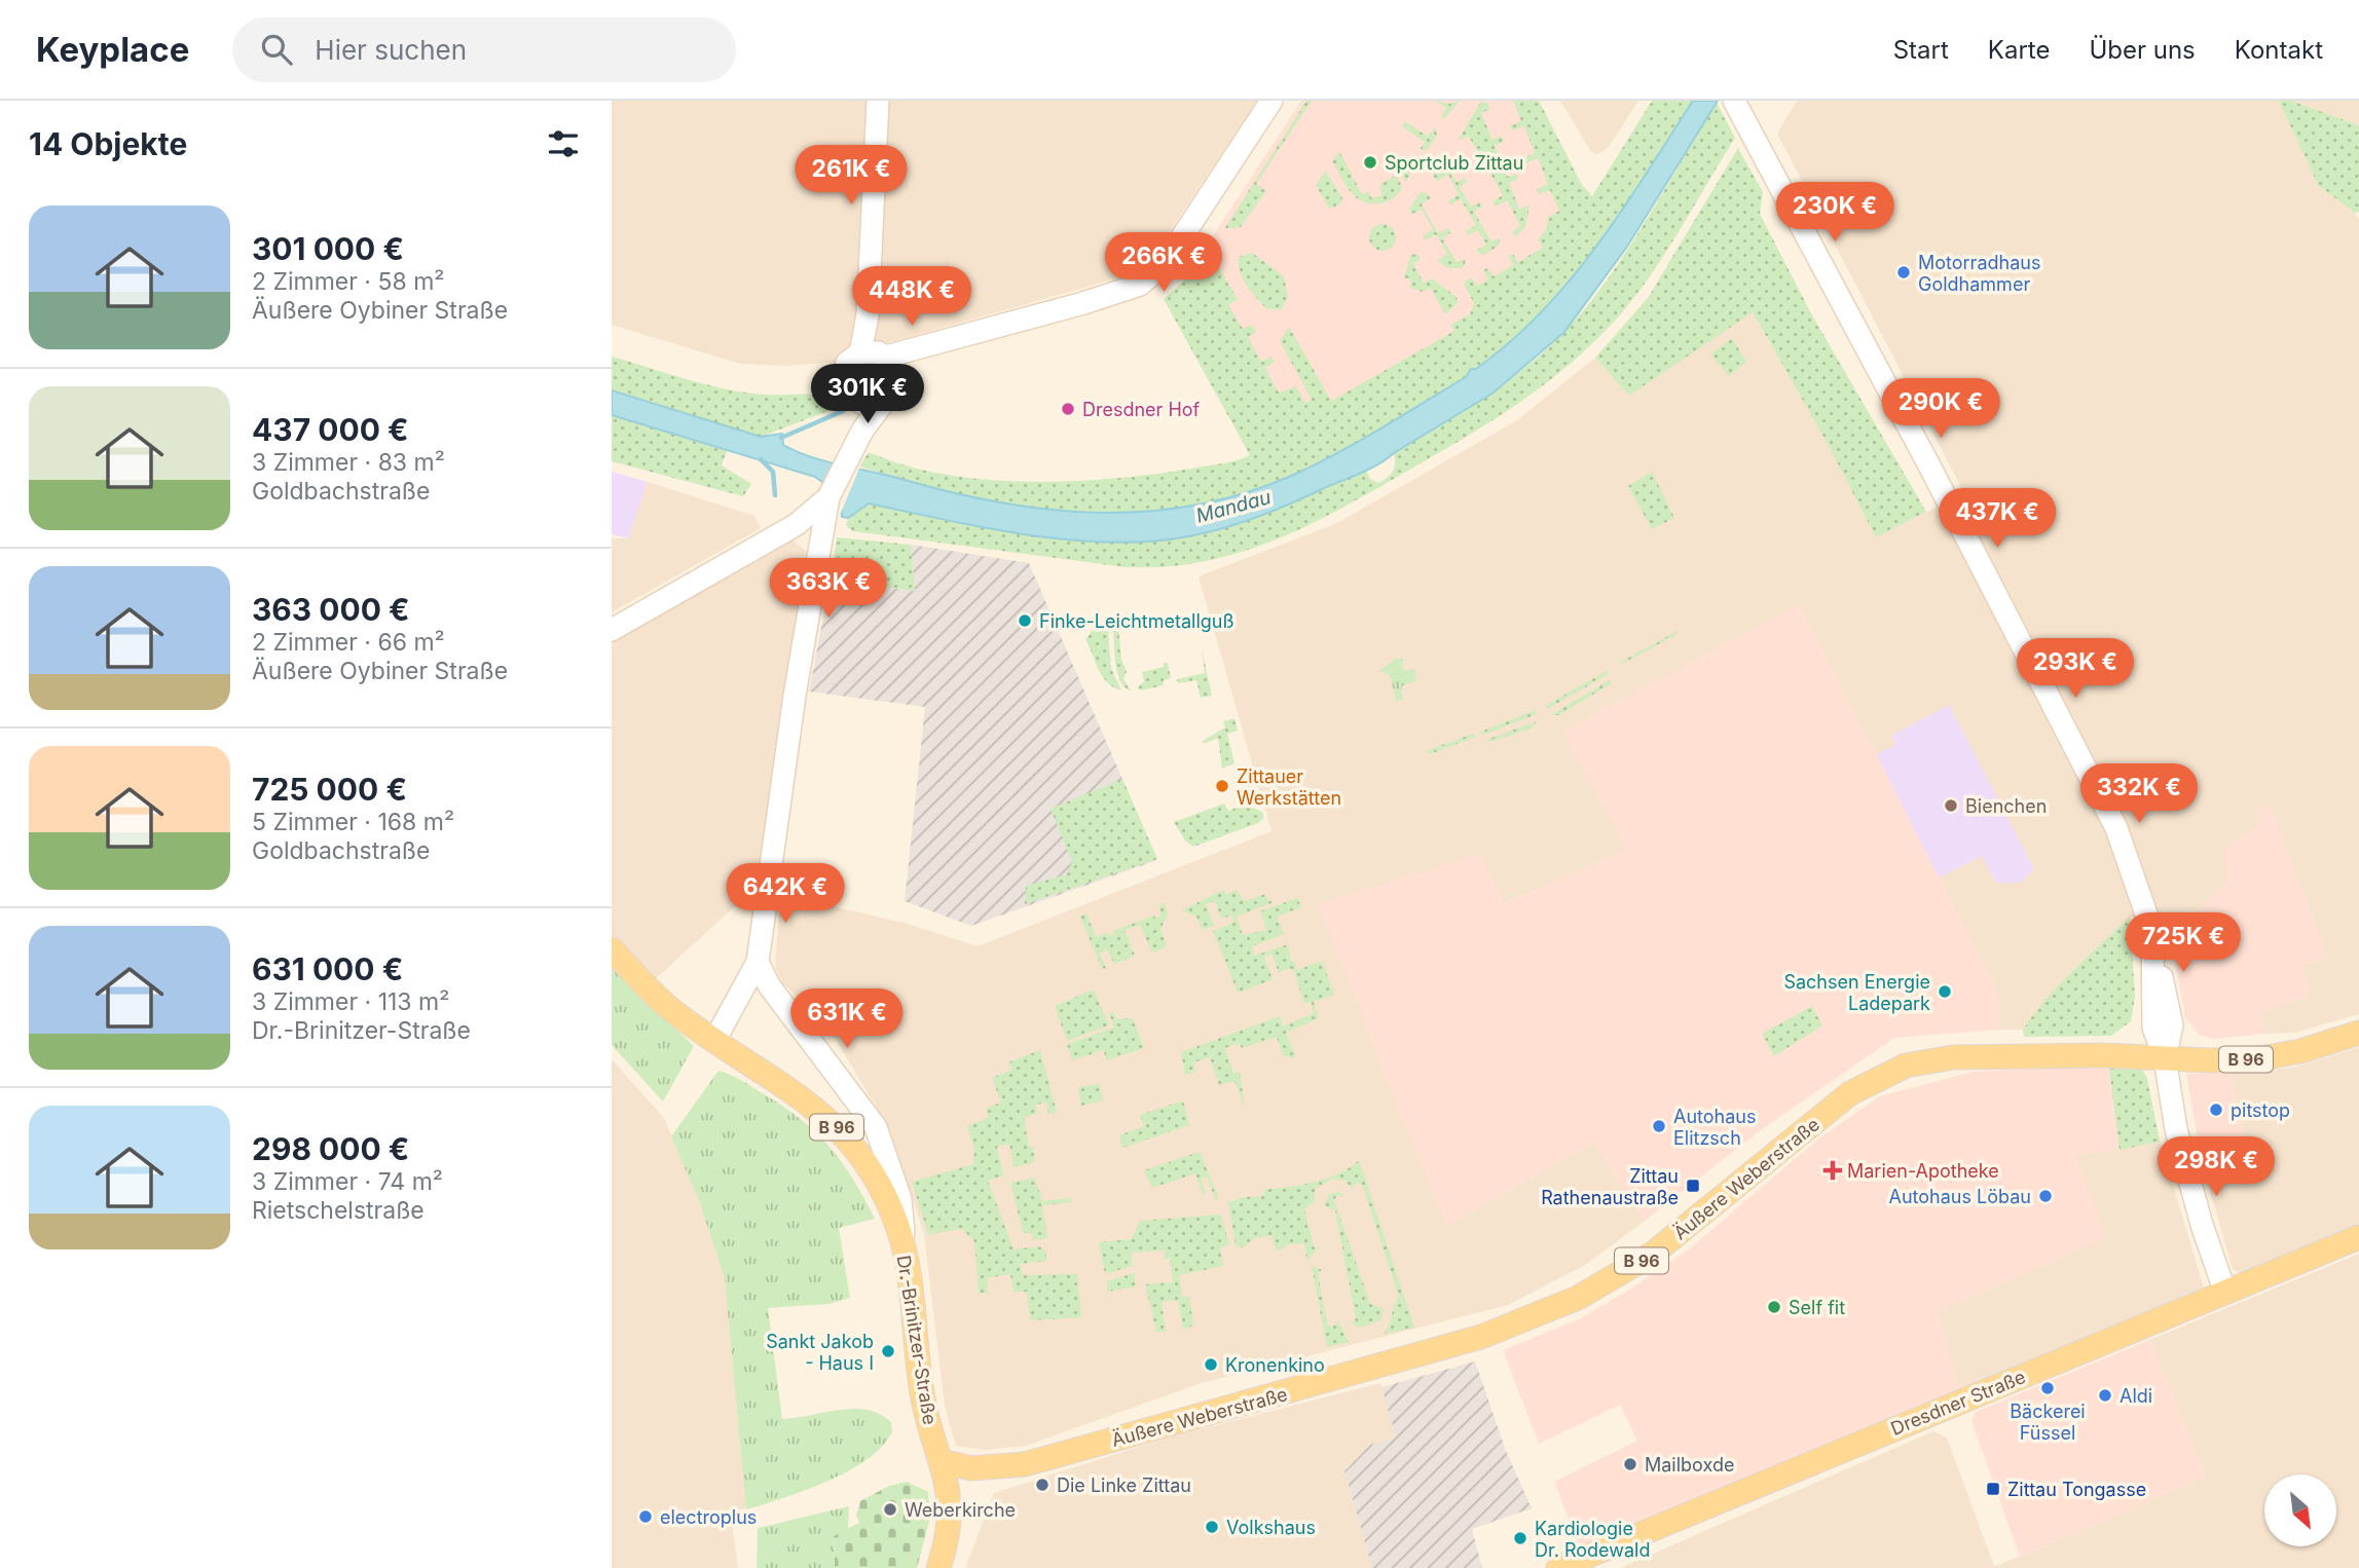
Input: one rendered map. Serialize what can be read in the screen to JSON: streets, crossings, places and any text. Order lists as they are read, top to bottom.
{
  "streets": {
    "main road": [
      "B 96",
      "Äußere Weberstraße",
      "Dr.-Brinitzer-Straße",
      "Dresdner Straße"
    ]
  },
  "crossings": [
    ["B 96", "Äußere Weberstraße"],
    ["B 96", "Dr.-Brinitzer-Straße"],
    ["Äußere Weberstraße", "Dr.-Brinitzer-Straße"]
  ],
  "water": ["Mandau"],
  "places": {
    "other": [
      "Sportclub Zittau",
      "Motorradhaus Goldhammer",
      "Dresdner Hof",
      "Finke-Leichtmetallguß",
      "Zittauer Werkstätten",
      "Bienchen",
      "Sachsen Energie Ladepark",
      "pitstop",
      "Autohaus Elitzsch",
      "Autohaus Löbau",
      "Self fit",
      "Sankt Jakob - Haus I",
      "Kronenkino",
      "Bäckerei Füssel",
      "Aldi",
      "Mailboxde",
      "Die Linke Zittau",
      "Weberkirche",
      "electroplus",
      "Volkshaus",
      "Kardiologie Dr. Rodewald"
    ],
    "health": ["Marien-Apotheke"],
    "transit": ["Zittau Rathenaustraße", "Zittau Tongasse"]
  },
  "north": "bottom right",
  "page": {
    "header": "Keyplace",
    "search": "Hier suchen",
    "nav": [
      "Start",
      "Karte",
      "Über uns",
      "Kontakt"
    ],
    "heading": "14 Objekte",
    "price": [
      "261K €",
      "230K €",
      "266K €",
      "448K €",
      "301K €",
      "290K €",
      "437K €",
      "363K €",
      "293K €",
      "332K €",
      "642K €",
      "725K €",
      "631K €",
      "298K €"
    ],
    "list": [
      {
        "name": "301 000 €",
        "note": "2 Zimmer · 58 m² · Äußere Oybiner Straße"
      },
      {
        "name": "437 000 €",
        "note": "3 Zimmer · 83 m² · Goldbachstraße"
      },
      {
        "name": "363 000 €",
        "note": "2 Zimmer · 66 m² · Äußere Oybiner Straße"
      },
      {
        "name": "725 000 €",
        "note": "5 Zimmer · 168 m² · Goldbachstraße"
      },
      {
        "name": "631 000 €",
        "note": "3 Zimmer · 113 m² · Dr.-Brinitzer-Straße"
      },
      {
        "name": "298 000 €",
        "note": "3 Zimmer · 74 m² · Rietschelstraße"
      }
    ]
  }
}
